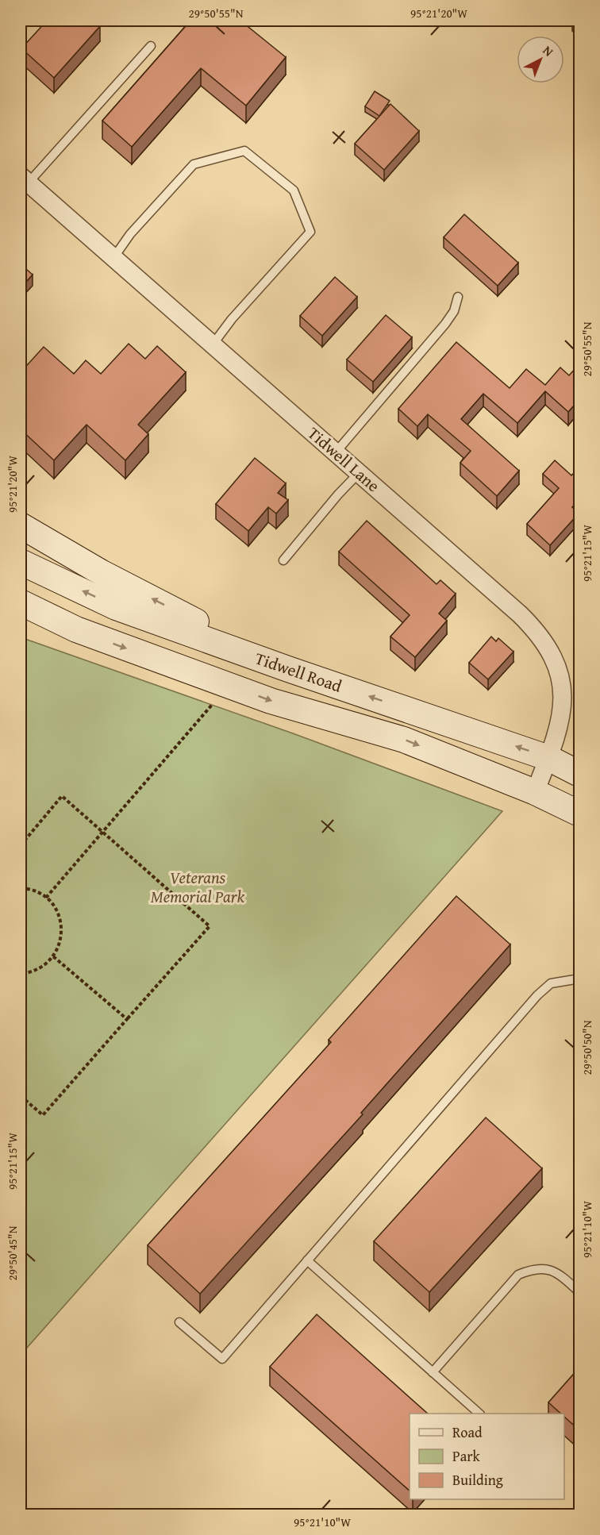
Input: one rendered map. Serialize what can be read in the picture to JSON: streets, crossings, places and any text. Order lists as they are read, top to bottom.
{
  "streets": {
    "main road": ["Tidwell Road"],
    "street": ["Tidwell Lane"]
  },
  "crossings": [
    ["Tidwell Lane", "Tidwell Road"]
  ],
  "parks": ["Veterans Memorial Park"],
  "legend": ["Road", "Park", "Building"],
  "north": "top right",
  "coordinates": [
    "29°50'55\"N",
    "95°21'20\"W",
    "95°21'15\"W",
    "29°50'50\"N",
    "95°21'10\"W",
    "29°50'45\"N"
  ]
}
